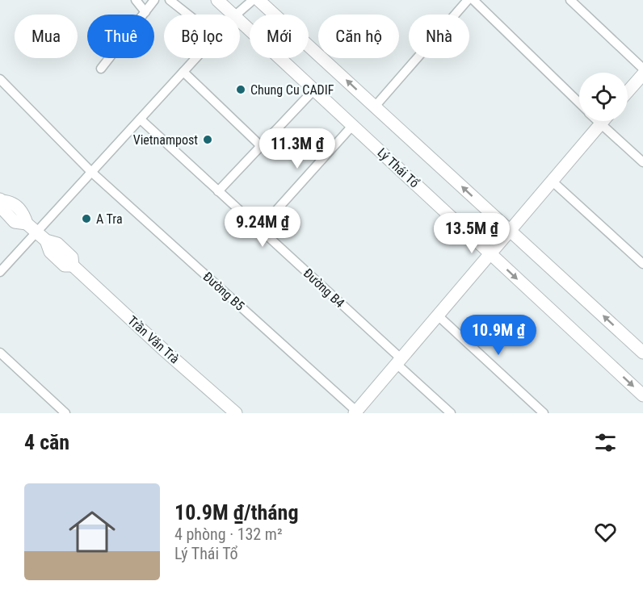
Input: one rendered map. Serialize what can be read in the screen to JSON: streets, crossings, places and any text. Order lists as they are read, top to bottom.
{
  "streets": {
    "street": [
      "Lý Thái Tổ",
      "Đường B4",
      "Đường B5",
      "Trần Văn Trà"
    ]
  },
  "places": ["Chung Cu CADIF", "Vietnampost", "A Tra"],
  "page": {
    "chip": [
      "Mua",
      "Thuê",
      "Bộ lọc",
      "Mới",
      "Căn hộ",
      "Nhà"
    ],
    "price": [
      "11.3M ₫",
      "9.24M ₫",
      "13.5M ₫",
      "10.9M ₫"
    ],
    "heading": "4 căn",
    "list": [
      {
        "name": "10.9M ₫/tháng",
        "note": "4 phòng · 132 m² · Lý Thái Tổ"
      }
    ]
  }
}
